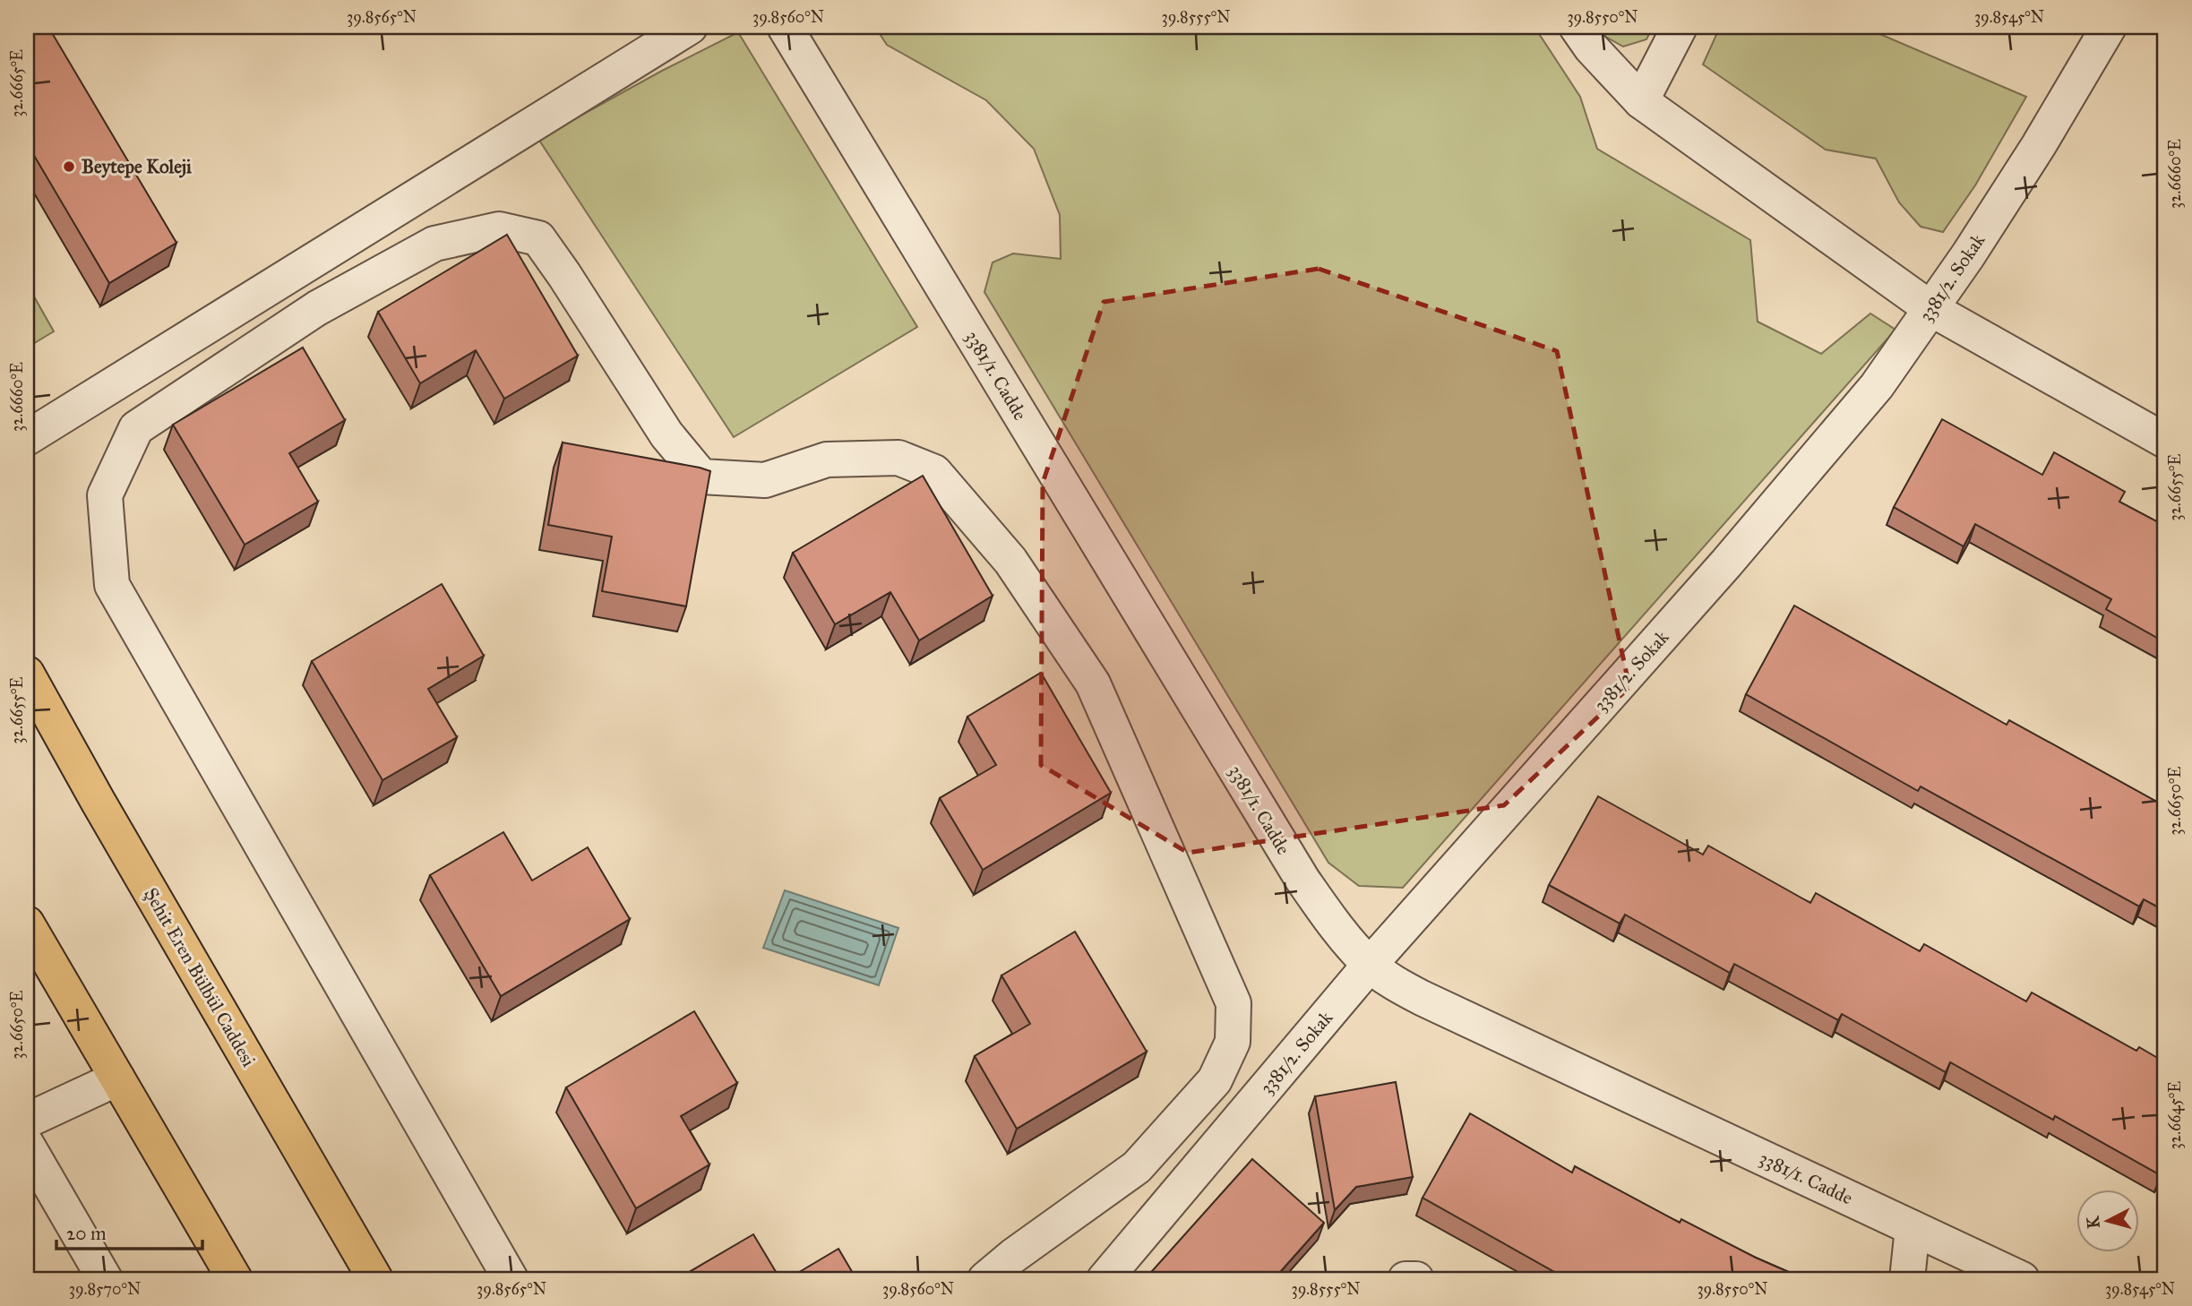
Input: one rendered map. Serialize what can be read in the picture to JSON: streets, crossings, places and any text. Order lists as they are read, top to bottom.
{
  "streets": {
    "main road": ["Şehit Eren Bülbül Caddesi"],
    "street": ["3381/2. Sokak", "3381/1. Cadde"]
  },
  "crossings": [
    ["3381/2. Sokak", "3381/1. Cadde"]
  ],
  "places": ["Beytepe Koleji"],
  "scale_bar": "20 m",
  "north": "left",
  "coordinates": [
    "39.8565°N",
    "39.8560°N",
    "39.8555°N",
    "39.8550°N",
    "39.8545°N",
    "32.6665°E",
    "32.6660°E",
    "32.6655°E",
    "32.6650°E",
    "32.6645°E",
    "39.8570°N"
  ]
}
